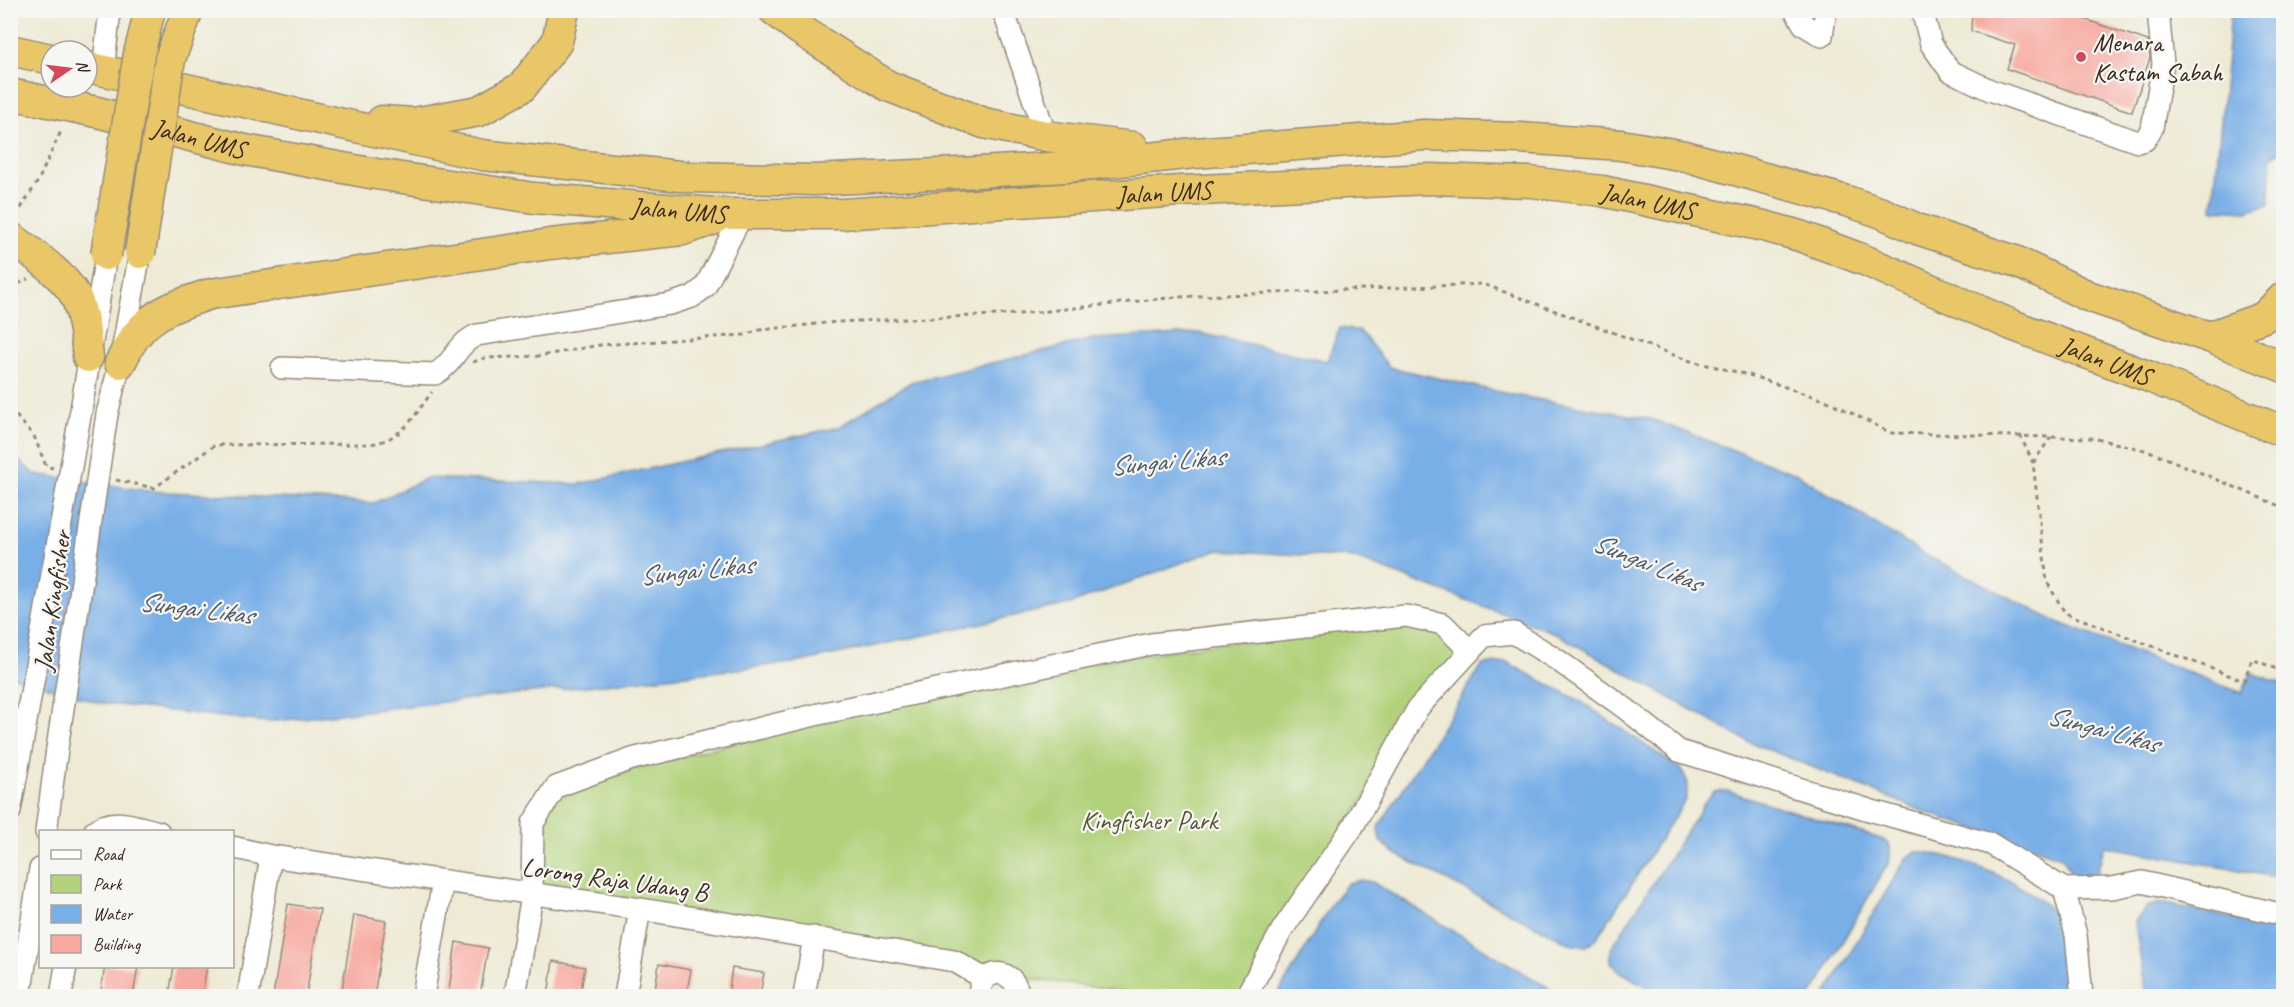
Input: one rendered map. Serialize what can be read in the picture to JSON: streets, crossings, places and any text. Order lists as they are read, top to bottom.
{
  "streets": {
    "highway": ["Jalan UMS"],
    "street": ["Jalan Kingfisher", "Lorong Raja Udang B"]
  },
  "water": ["Sungai Likas"],
  "parks": ["Kingfisher Park"],
  "places": ["Menara Kastam Sabah"],
  "legend": [
    "Road",
    "Park",
    "Water",
    "Building"
  ],
  "north": "right"
}
